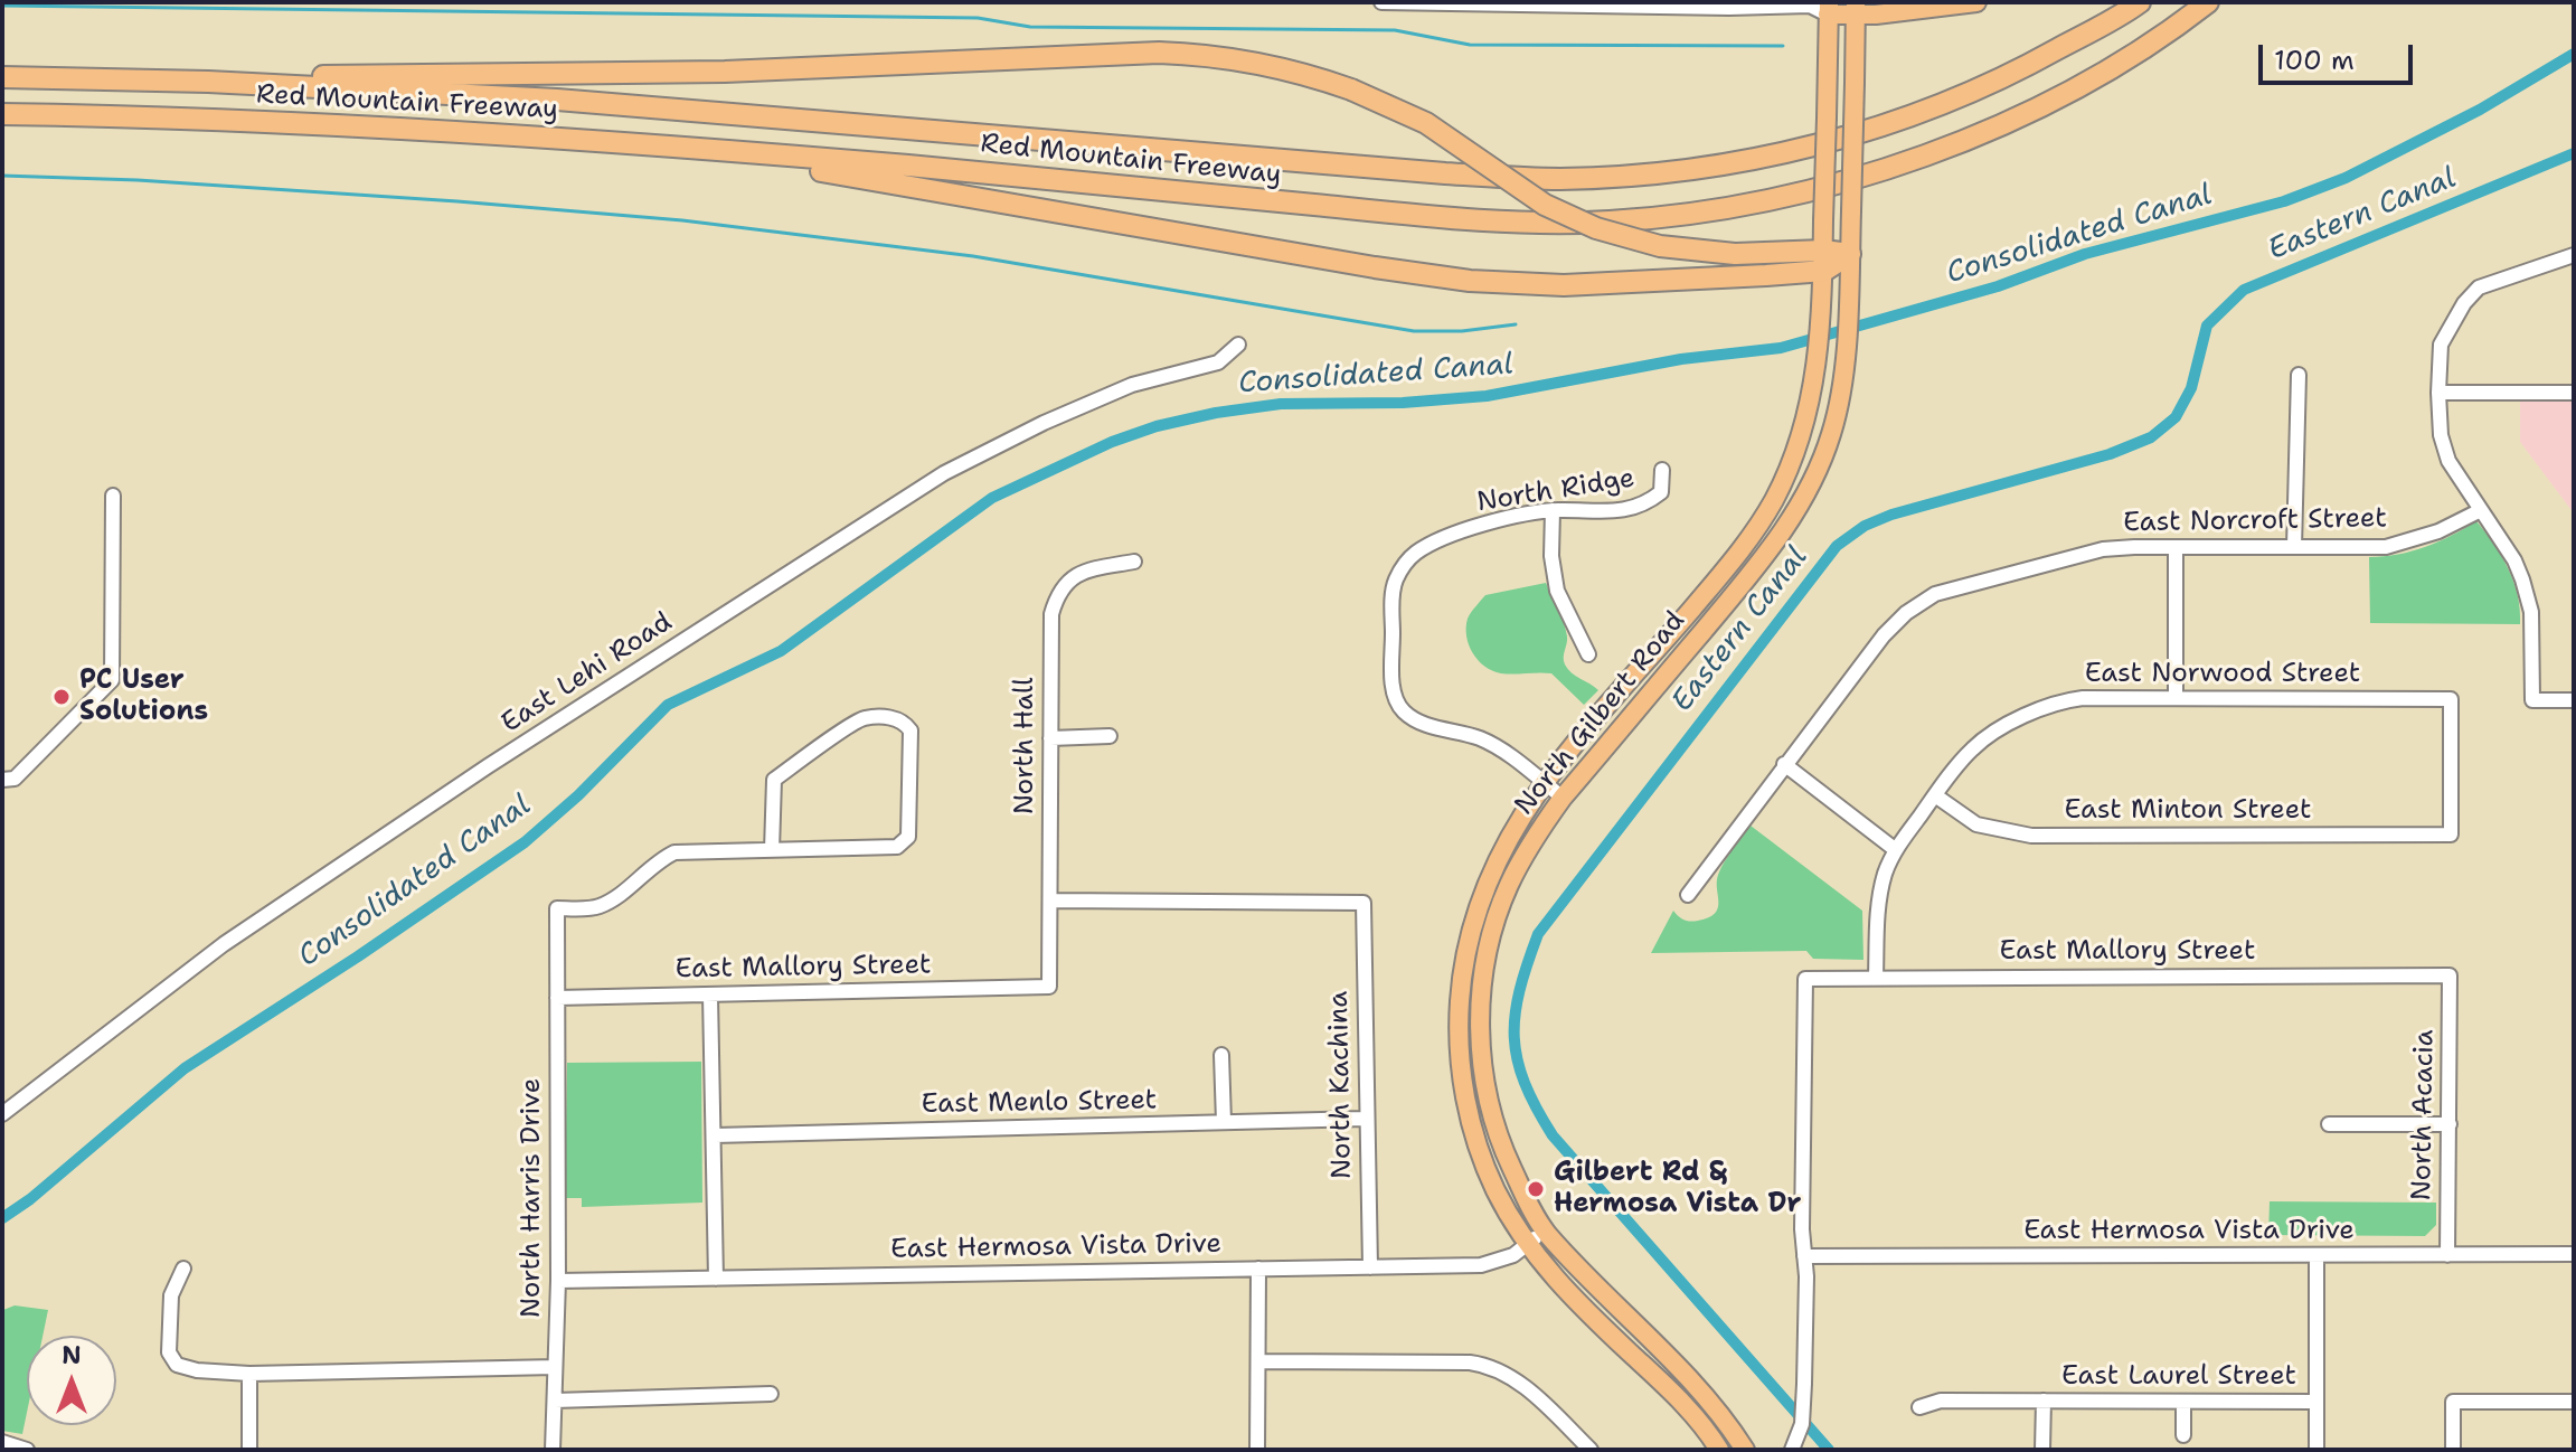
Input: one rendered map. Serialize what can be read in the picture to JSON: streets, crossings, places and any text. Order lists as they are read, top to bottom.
{
  "streets": {
    "highway": ["Red Mountain Freeway"],
    "main road": ["North Gilbert Road"],
    "street": [
      "North Ridge",
      "East Norcroft Street",
      "East Lehi Road",
      "East Norwood Street",
      "North Hall",
      "East Minton Street",
      "East Mallory Street",
      "North Kachina",
      "East Menlo Street",
      "North Acacia",
      "North Harris Drive",
      "East Hermosa Vista Drive",
      "East Laurel Street"
    ]
  },
  "crossings": [
    ["North Ridge", "North Gilbert Road"],
    ["East Norwood Street", "East Minton Street"],
    ["East Norwood Street", "East Mallory Street"],
    ["North Gilbert Road", "East Hermosa Vista Drive"],
    ["North Hall", "East Mallory Street"],
    ["North Hall", "North Kachina"],
    ["East Mallory Street", "North Acacia"],
    ["East Mallory Street", "North Harris Drive"],
    ["East Mallory Street", "East Hermosa Vista Drive"],
    ["North Kachina", "East Menlo Street"],
    ["North Kachina", "East Hermosa Vista Drive"],
    ["North Acacia", "East Hermosa Vista Drive"],
    ["North Harris Drive", "East Hermosa Vista Drive"]
  ],
  "water": ["Eastern Canal", "Consolidated Canal"],
  "places": ["PC User Solutions", "Gilbert Rd & Hermosa Vista Dr"],
  "scale_bar": "100 m",
  "north": "top"
}
